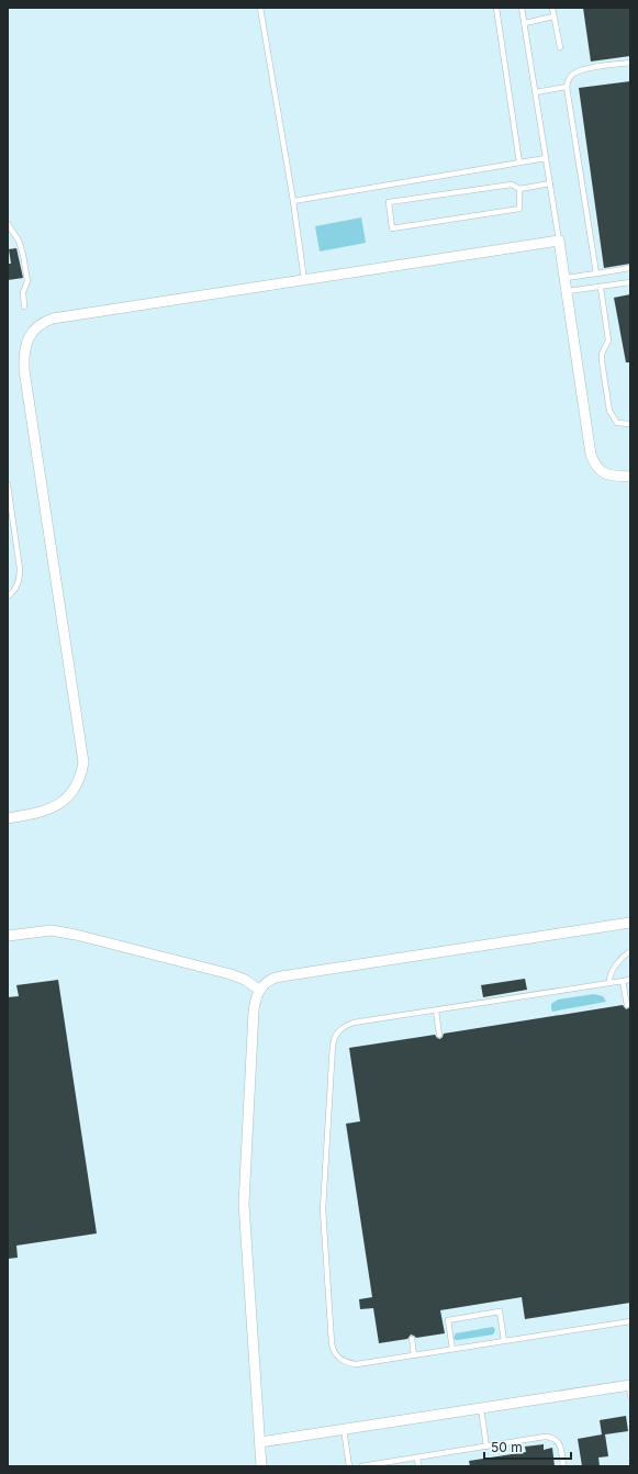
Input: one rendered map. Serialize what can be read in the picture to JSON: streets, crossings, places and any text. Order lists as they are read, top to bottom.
{
  "scale_bar": "50 m"
}
